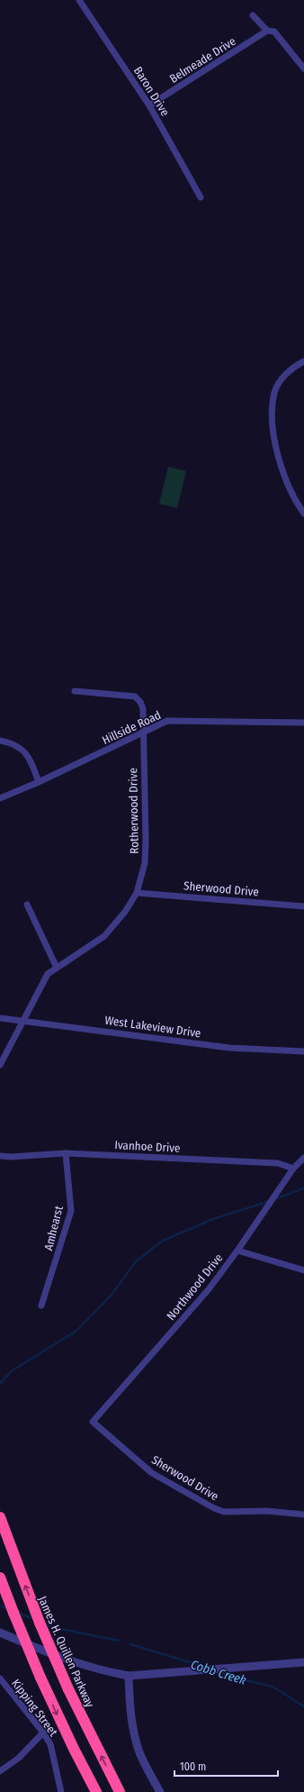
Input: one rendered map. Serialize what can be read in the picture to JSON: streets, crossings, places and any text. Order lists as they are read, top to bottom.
{
  "streets": {
    "highway": ["James H. Quillen Parkway"],
    "street": [
      "Belmeade Drive",
      "Baron Drive",
      "Hillside Road",
      "Rotherwood Drive",
      "Sherwood Drive",
      "West Lakeview Drive",
      "Ivanhoe Drive",
      "Amhearst",
      "Northwood Drive",
      "Kipping Street"
    ]
  },
  "crossings": [
    ["Belmeade Drive", "Baron Drive"],
    ["Hillside Road", "Rotherwood Drive"],
    ["Rotherwood Drive", "Sherwood Drive"],
    ["Rotherwood Drive", "West Lakeview Drive"],
    ["Sherwood Drive", "Northwood Drive"],
    ["Ivanhoe Drive", "Amhearst"],
    ["Ivanhoe Drive", "Northwood Drive"]
  ],
  "water": ["Cobb Creek"],
  "scale_bar": "100 m"
}
